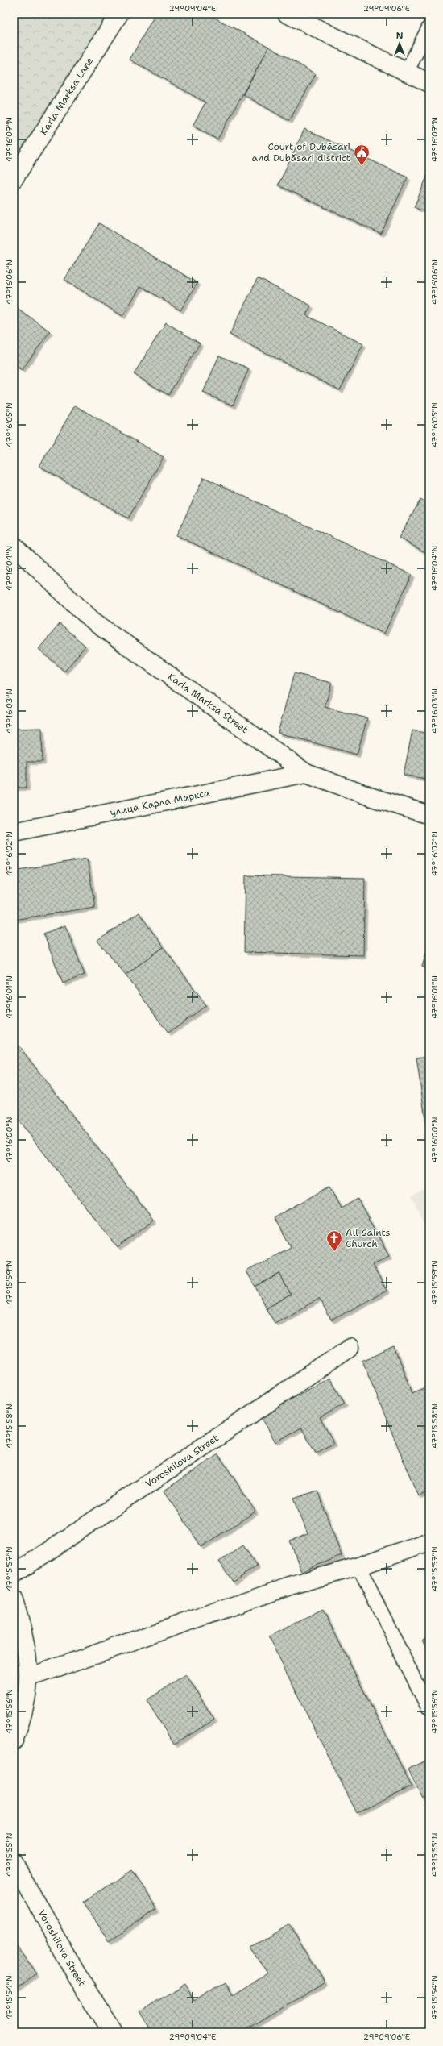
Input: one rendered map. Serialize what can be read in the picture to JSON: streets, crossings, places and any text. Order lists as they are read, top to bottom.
{
  "streets": {
    "street": [
      "Karla Marksa Lane",
      "Karla Marksa Street",
      "улица Карла Маркса",
      "Voroshilova Street"
    ]
  },
  "crossings": [
    ["Karla Marksa Street", "улица Карла Маркса"]
  ],
  "places": {
    "public building": ["Court of Dubăsari and Dubăsari district"],
    "church": ["All Saints Church"]
  },
  "north": "top",
  "coordinates": [
    "29°09'04\"E",
    "29°09'06\"E",
    "47°16'07\"N",
    "47°16'06\"N",
    "47°16'05\"N",
    "47°16'04\"N",
    "47°16'03\"N",
    "47°16'02\"N",
    "47°16'01\"N",
    "47°16'00\"N",
    "47°15'59\"N",
    "47°15'58\"N",
    "47°15'57\"N",
    "47°15'56\"N",
    "47°15'55\"N",
    "47°15'54\"N"
  ]
}
